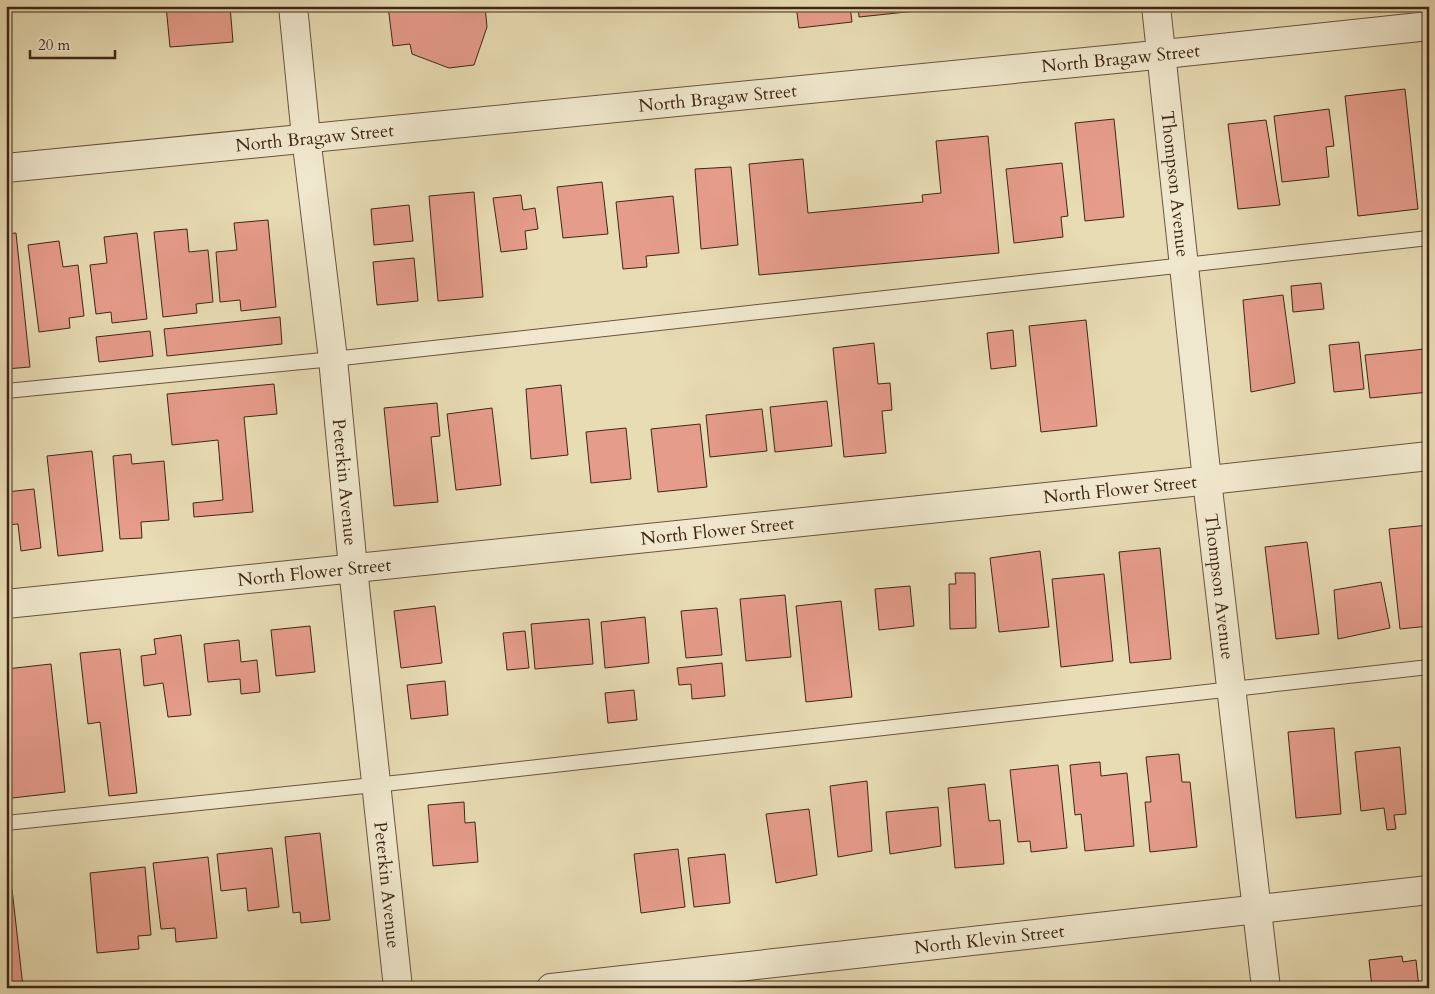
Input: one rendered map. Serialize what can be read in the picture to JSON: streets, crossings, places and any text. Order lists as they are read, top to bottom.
{
  "streets": {
    "street": [
      "North Bragaw Street",
      "Thompson Avenue",
      "Peterkin Avenue",
      "North Flower Street",
      "North Klevin Street"
    ]
  },
  "crossings": [
    ["North Bragaw Street", "Thompson Avenue"],
    ["North Bragaw Street", "Peterkin Avenue"],
    ["Thompson Avenue", "North Flower Street"],
    ["Thompson Avenue", "North Klevin Street"],
    ["Peterkin Avenue", "North Flower Street"]
  ],
  "scale_bar": "20 m"
}
